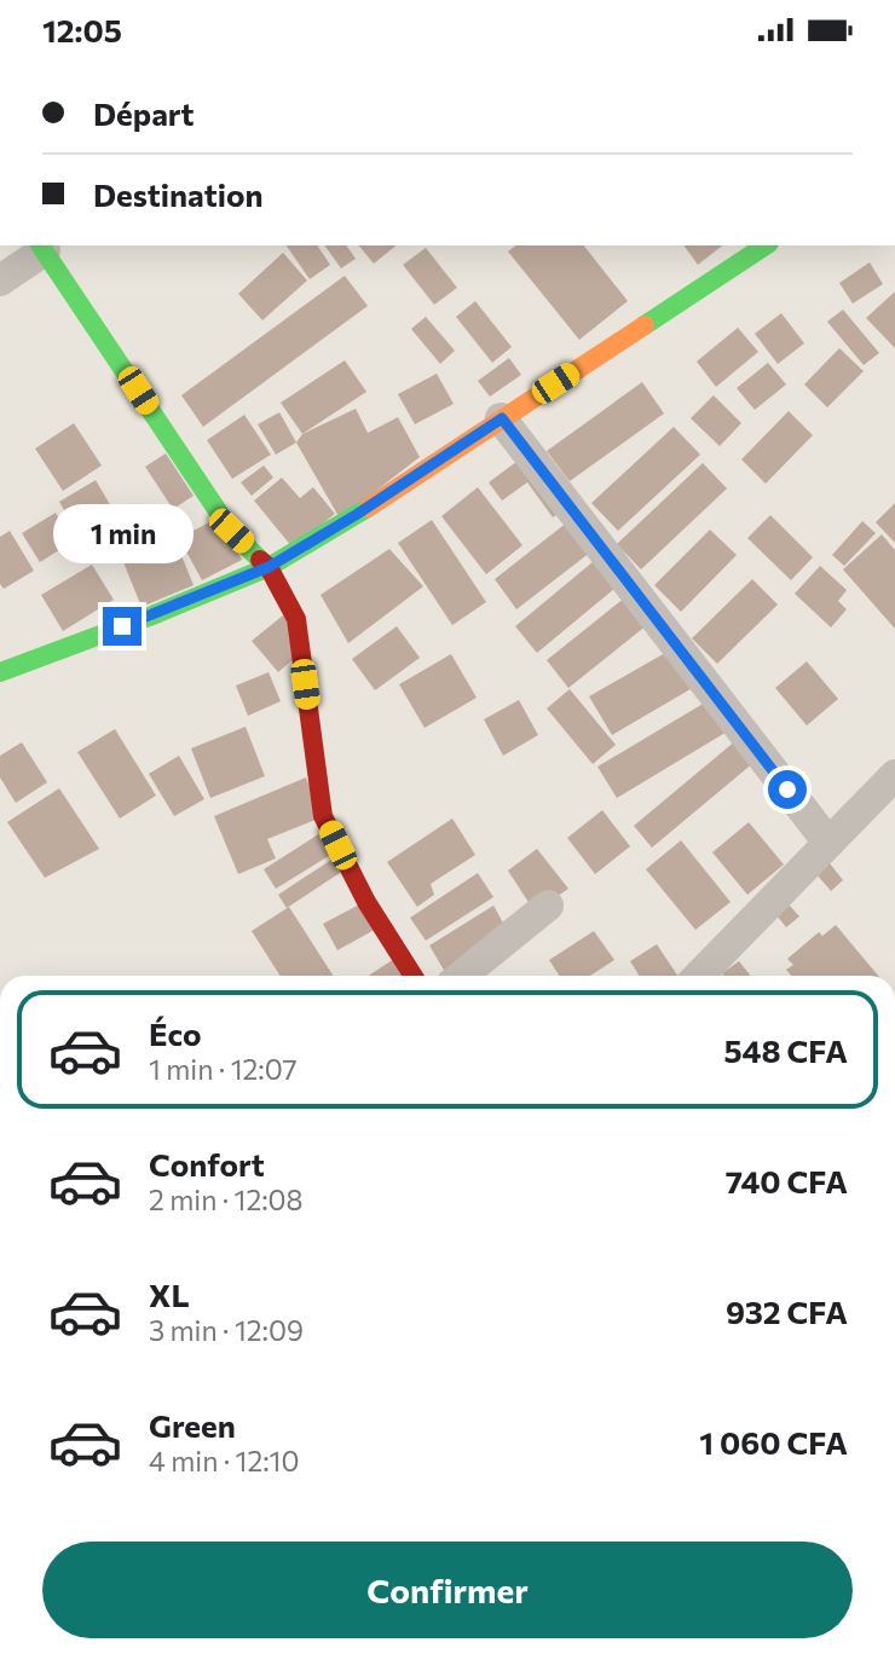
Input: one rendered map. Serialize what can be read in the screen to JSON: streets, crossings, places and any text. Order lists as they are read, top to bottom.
{
  "page": {
    "status": "12:05",
    "banner": ["Départ", "Destination"],
    "bubble": "1 min",
    "list": [
      {
        "name": "Éco",
        "note": "1 min · 12:07",
        "value": "548 CFA"
      },
      {
        "name": "Confort",
        "note": "2 min · 12:08",
        "value": "740 CFA"
      },
      {
        "name": "XL",
        "note": "3 min · 12:09",
        "value": "932 CFA"
      },
      {
        "name": "Green",
        "note": "4 min · 12:10",
        "value": "1 060 CFA"
      }
    ],
    "buttons": "Confirmer"
  }
}
